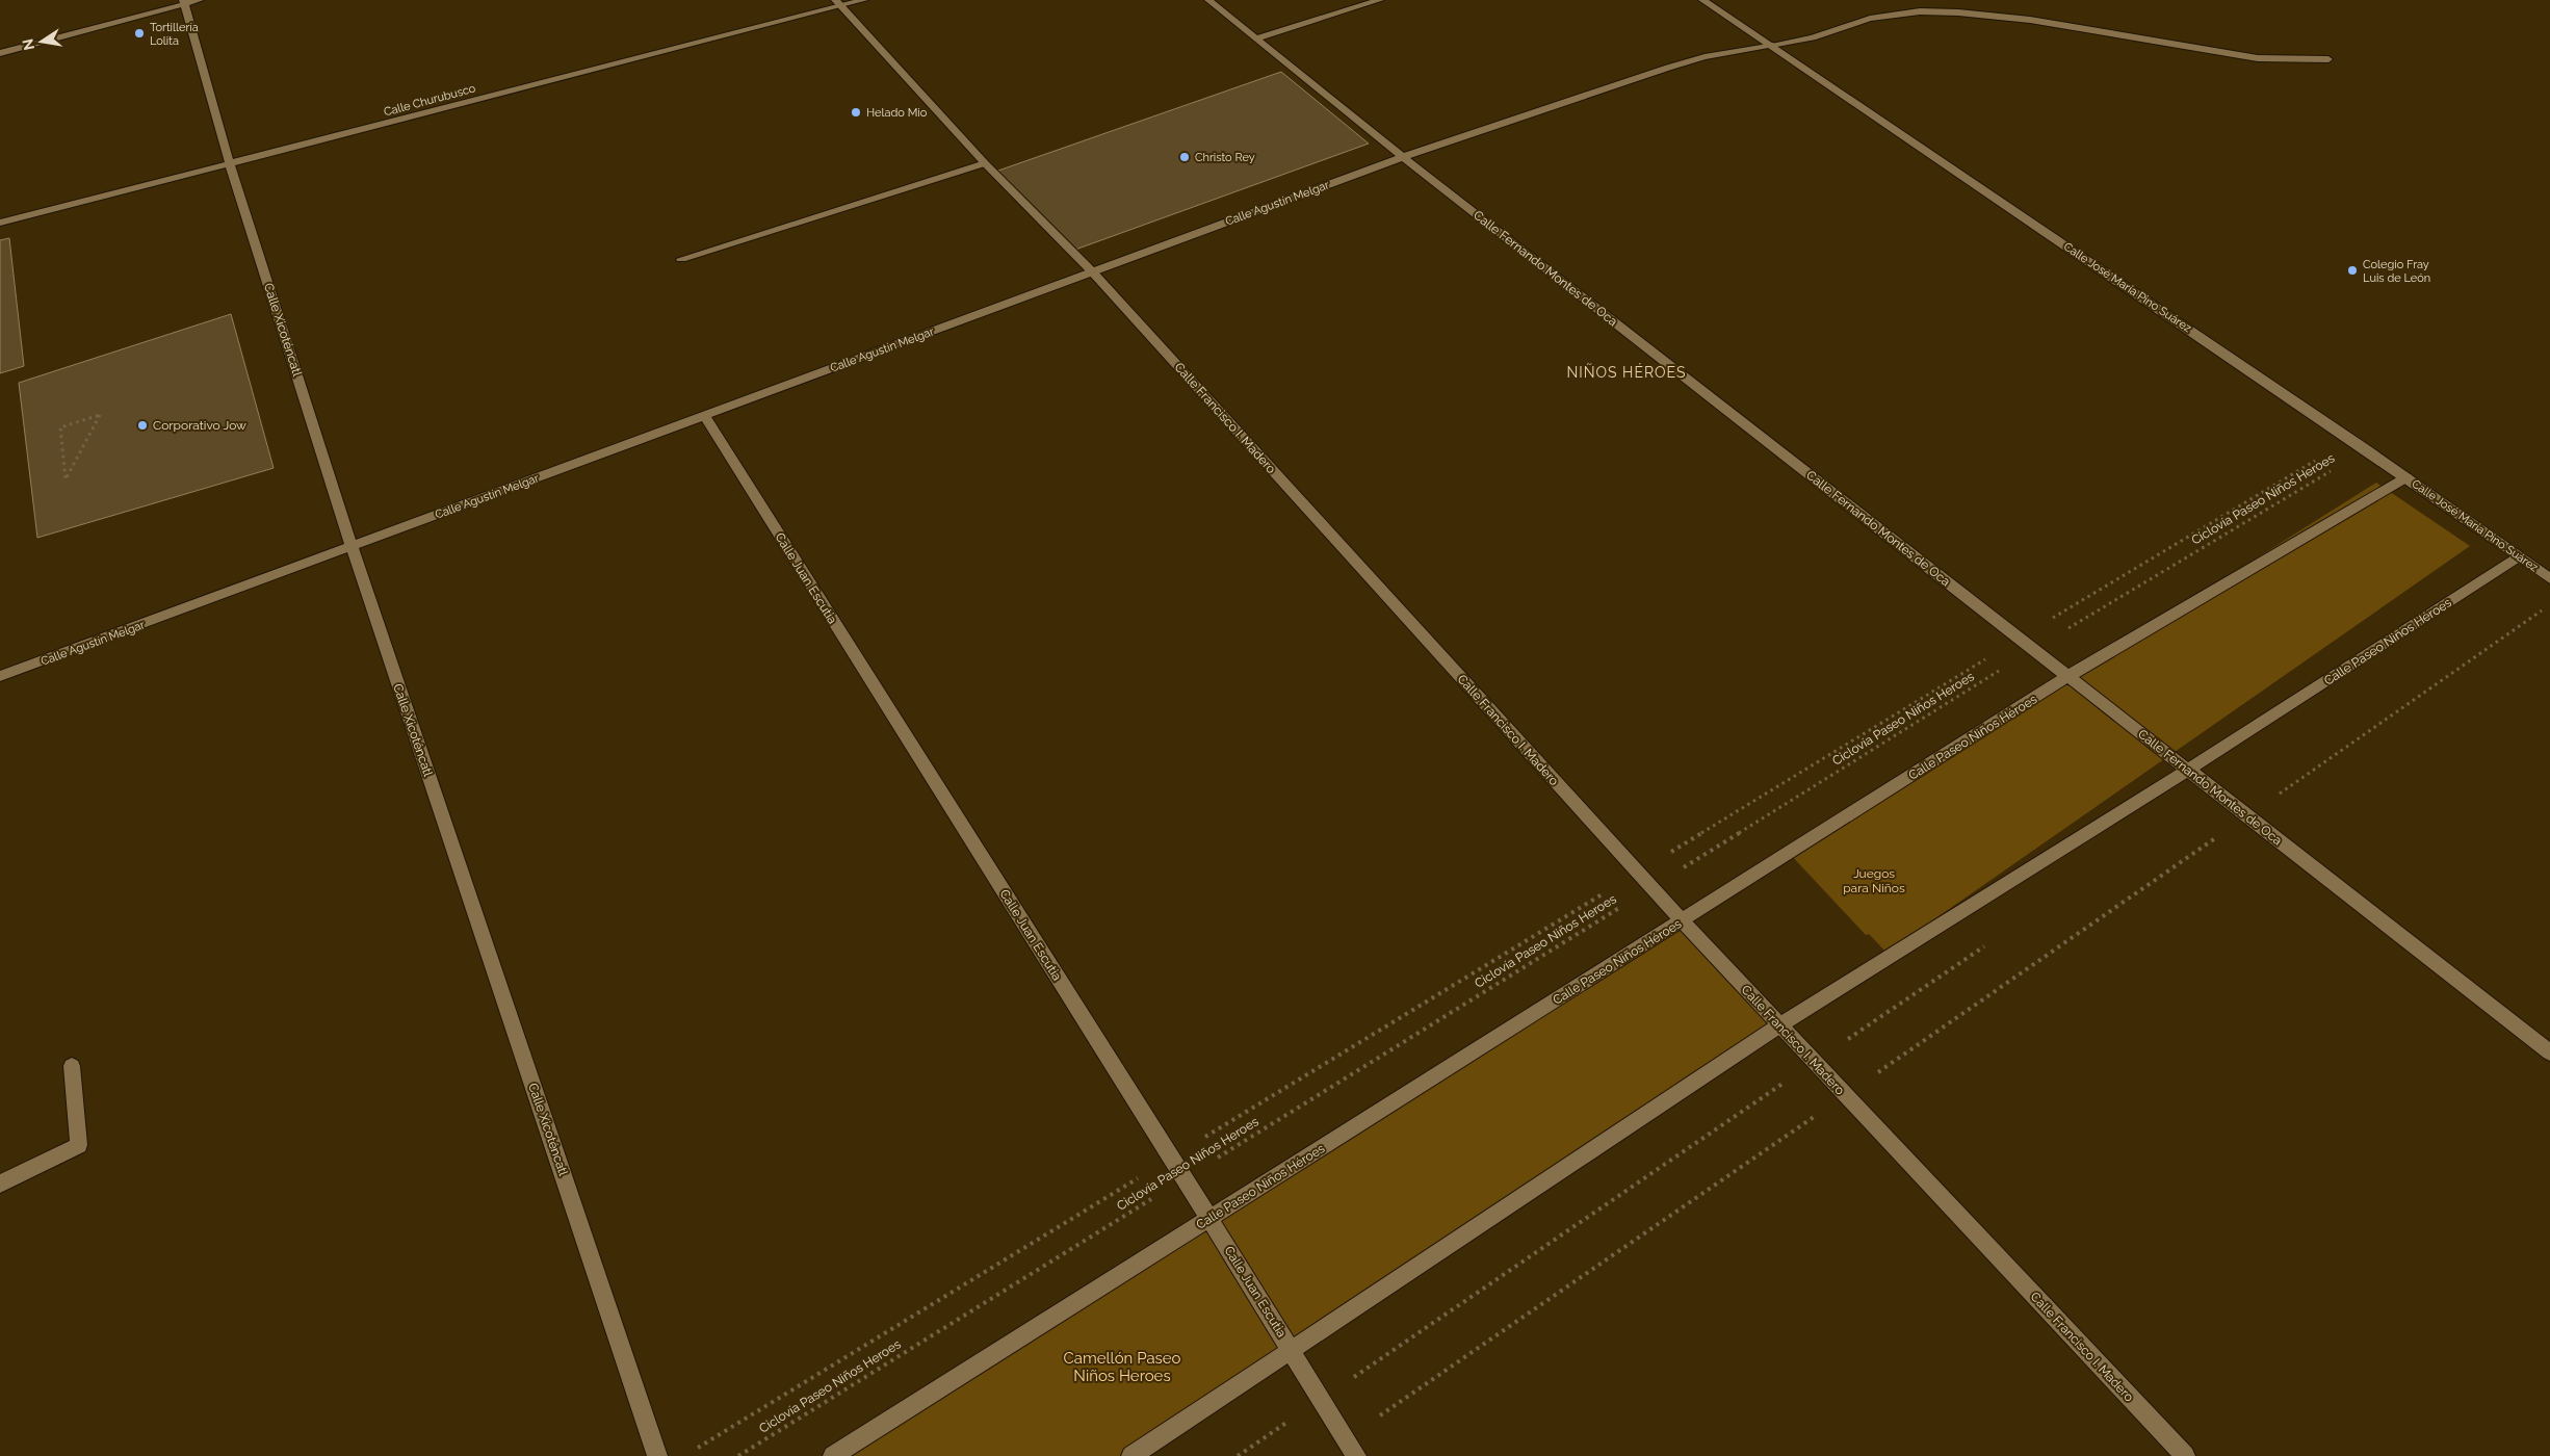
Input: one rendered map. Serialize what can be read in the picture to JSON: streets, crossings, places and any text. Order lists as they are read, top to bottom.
{
  "streets": {
    "main road": ["Calle José María Pino Suárez"],
    "street": [
      "Calle Churubusco",
      "Calle Agustín Melgar",
      "Calle Fernando Montes de Oca",
      "Calle Xicoténcatl",
      "Calle Francisco I. Madero",
      "Calle Juan Escutia",
      "Calle Paseo Niños Héroes"
    ],
    "path": ["Ciclovía Paseo Niños Heroes"]
  },
  "crossings": [
    ["Calle Churubusco", "Calle Xicoténcatl"],
    ["Calle Churubusco", "Calle Francisco I. Madero"],
    ["Calle Agustín Melgar", "Calle Fernando Montes de Oca"],
    ["Calle Agustín Melgar", "Calle José María Pino Suárez"],
    ["Calle Agustín Melgar", "Calle Xicoténcatl"],
    ["Calle Agustín Melgar", "Calle Francisco I. Madero"],
    ["Calle Agustín Melgar", "Calle Juan Escutia"],
    ["Calle Fernando Montes de Oca", "Ciclovía Paseo Niños Heroes"],
    ["Calle Fernando Montes de Oca", "Calle Paseo Niños Héroes"],
    ["Calle José María Pino Suárez", "Ciclovía Paseo Niños Heroes"],
    ["Calle José María Pino Suárez", "Calle Paseo Niños Héroes"],
    ["Calle Francisco I. Madero", "Ciclovía Paseo Niños Heroes"],
    ["Calle Francisco I. Madero", "Calle Paseo Niños Héroes"],
    ["Ciclovía Paseo Niños Heroes", "Calle Juan Escutia"],
    ["Calle Juan Escutia", "Calle Paseo Niños Héroes"]
  ],
  "districts": ["NIÑOS HÉROES"],
  "parks": ["Juegos para Niños", "Camellón Paseo Niños Heroes"],
  "places": [
    "Tortillería Lolita",
    "Helado Mio",
    "Christo Rey",
    "Colegio Fray Luis de León",
    "Corporativo Jow"
  ],
  "north": "left"
}
